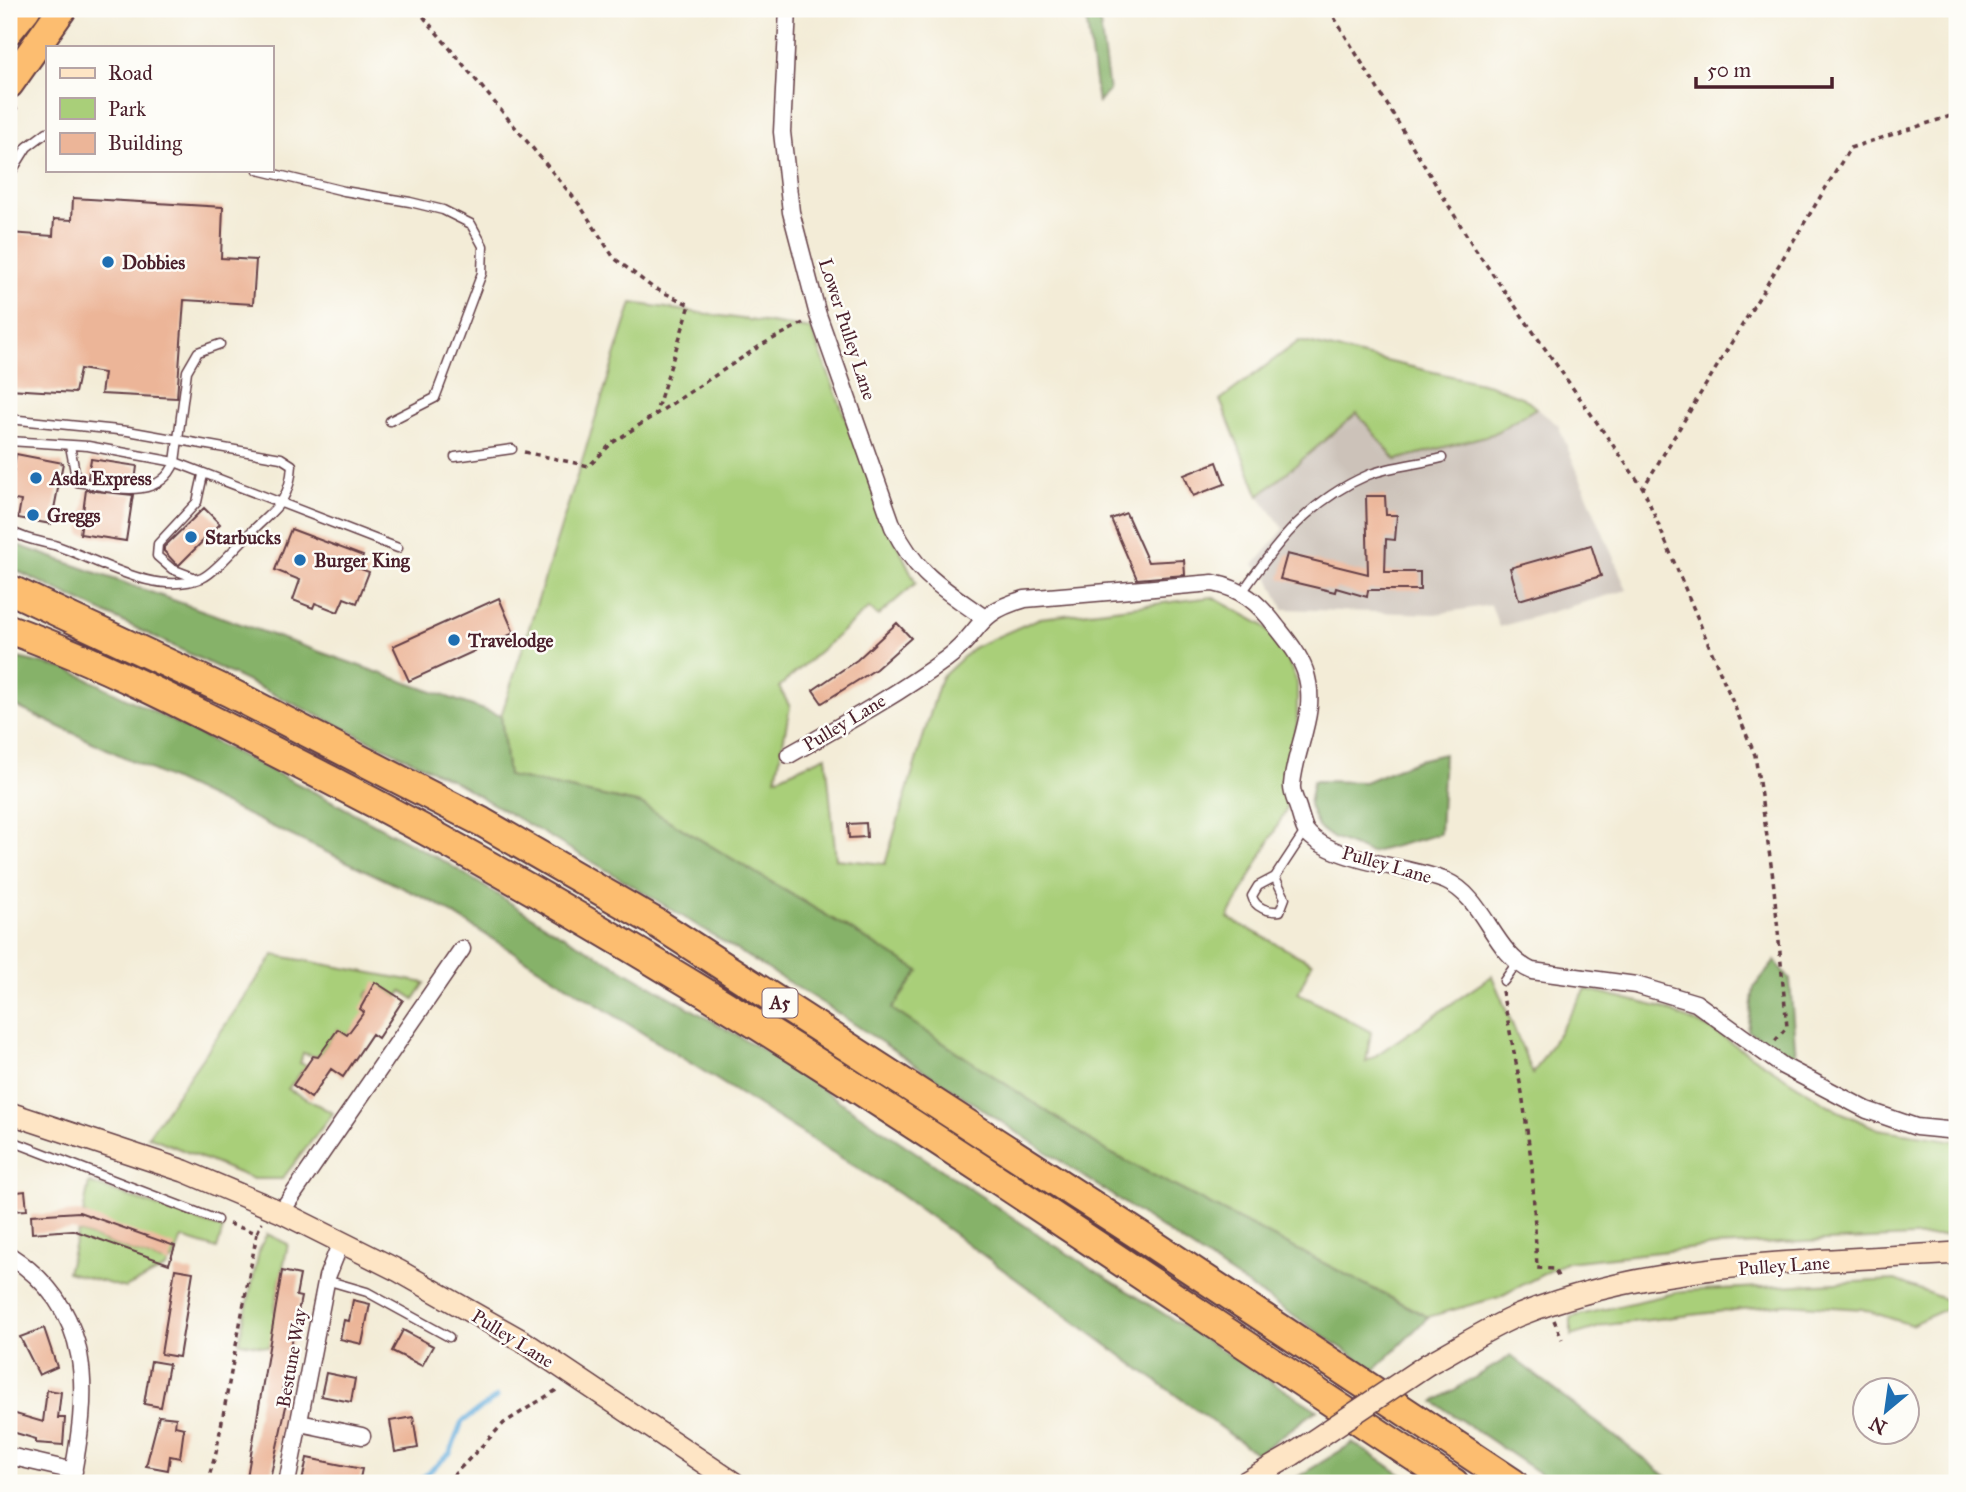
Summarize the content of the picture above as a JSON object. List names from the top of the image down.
{
  "streets": {
    "highway": ["A5"],
    "street": ["Lower Pulley Lane", "Pulley Lane", "Bestune Way"]
  },
  "crossings": [
    ["Lower Pulley Lane", "Pulley Lane"],
    ["Pulley Lane", "Bestune Way"]
  ],
  "places": [
    "Dobbies",
    "Asda Express",
    "Greggs",
    "Starbucks",
    "Burger King",
    "Travelodge"
  ],
  "legend": ["Road", "Park", "Building"],
  "scale_bar": "50 m",
  "north": "bottom left"
}
